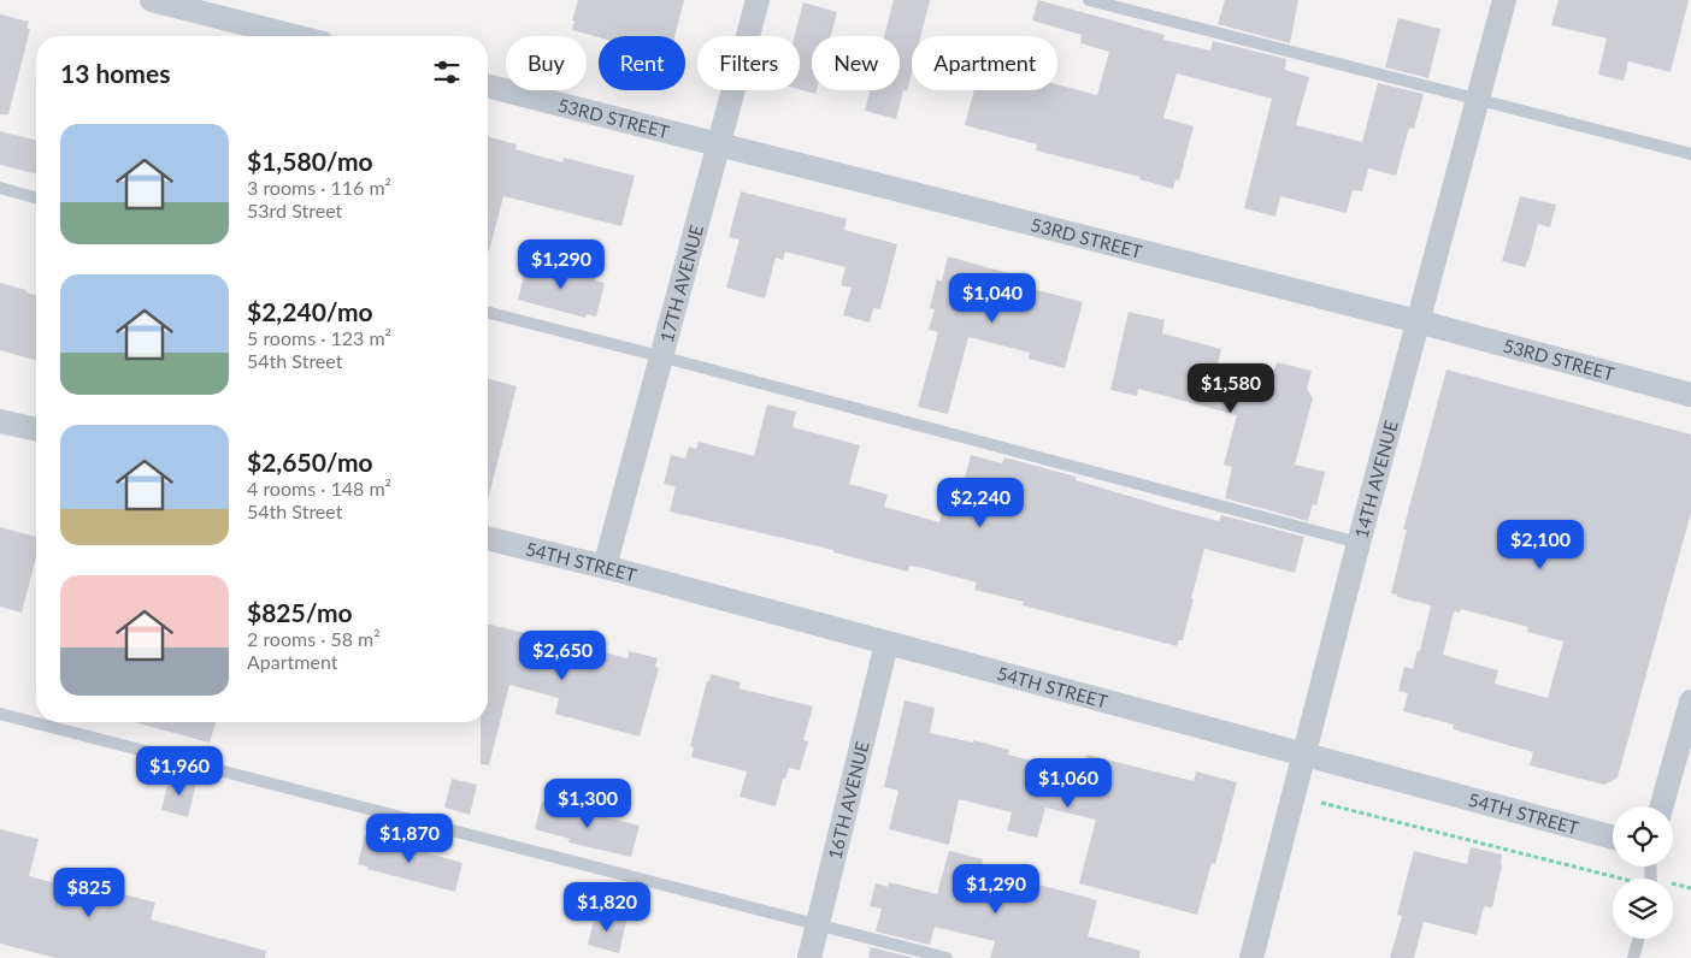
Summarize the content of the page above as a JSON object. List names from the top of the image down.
{
  "streets": {
    "street": [
      "53RD STREET",
      "17TH AVENUE",
      "14TH AVENUE",
      "54TH STREET",
      "16TH AVENUE"
    ]
  },
  "crossings": [
    ["53RD STREET", "17TH AVENUE"],
    ["53RD STREET", "14TH AVENUE"],
    ["17TH AVENUE", "54TH STREET"],
    ["14TH AVENUE", "54TH STREET"],
    ["54TH STREET", "16TH AVENUE"]
  ],
  "page": {
    "chip": [
      "Buy",
      "Rent",
      "Filters",
      "New",
      "Apartment"
    ],
    "heading": "13 homes",
    "list": [
      {
        "name": "$1,580/mo",
        "note": "3 rooms · 116 m² · 53rd Street"
      },
      {
        "name": "$2,240/mo",
        "note": "5 rooms · 123 m² · 54th Street"
      },
      {
        "name": "$2,650/mo",
        "note": "4 rooms · 148 m² · 54th Street"
      },
      {
        "name": "$825/mo",
        "note": "2 rooms · 58 m² · Apartment"
      }
    ],
    "price": [
      "$1,290",
      "$1,040",
      "$1,580",
      "$2,240",
      "$2,100",
      "$2,650",
      "$1,960",
      "$1,060",
      "$1,300",
      "$1,870",
      "$1,290",
      "$825",
      "$1,820"
    ]
  }
}
